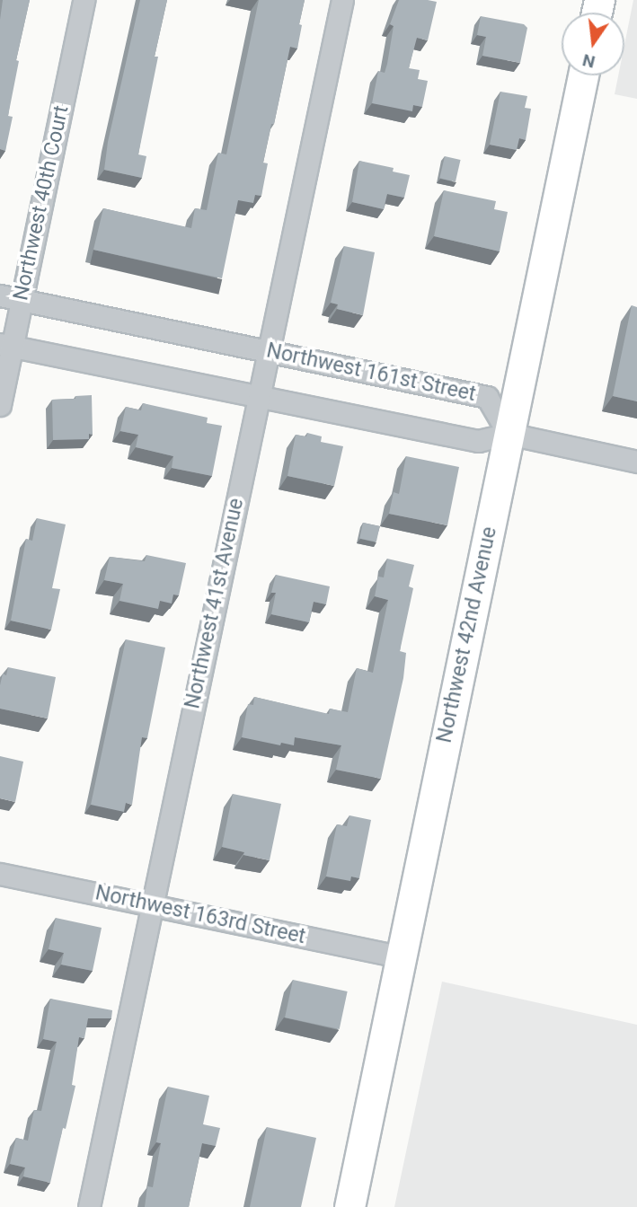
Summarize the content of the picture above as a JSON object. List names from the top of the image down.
{
  "streets": {
    "street": [
      "Northwest 40th Court",
      "Northwest 161st Street",
      "Northwest 41st Avenue",
      "Northwest 42nd Avenue",
      "Northwest 163rd Street"
    ]
  },
  "crossings": [
    ["Northwest 40th Court", "Northwest 161st Street"],
    ["Northwest 161st Street", "Northwest 41st Avenue"],
    ["Northwest 161st Street", "Northwest 42nd Avenue"],
    ["Northwest 41st Avenue", "Northwest 163rd Street"],
    ["Northwest 42nd Avenue", "Northwest 163rd Street"]
  ],
  "north": "bottom"
}
